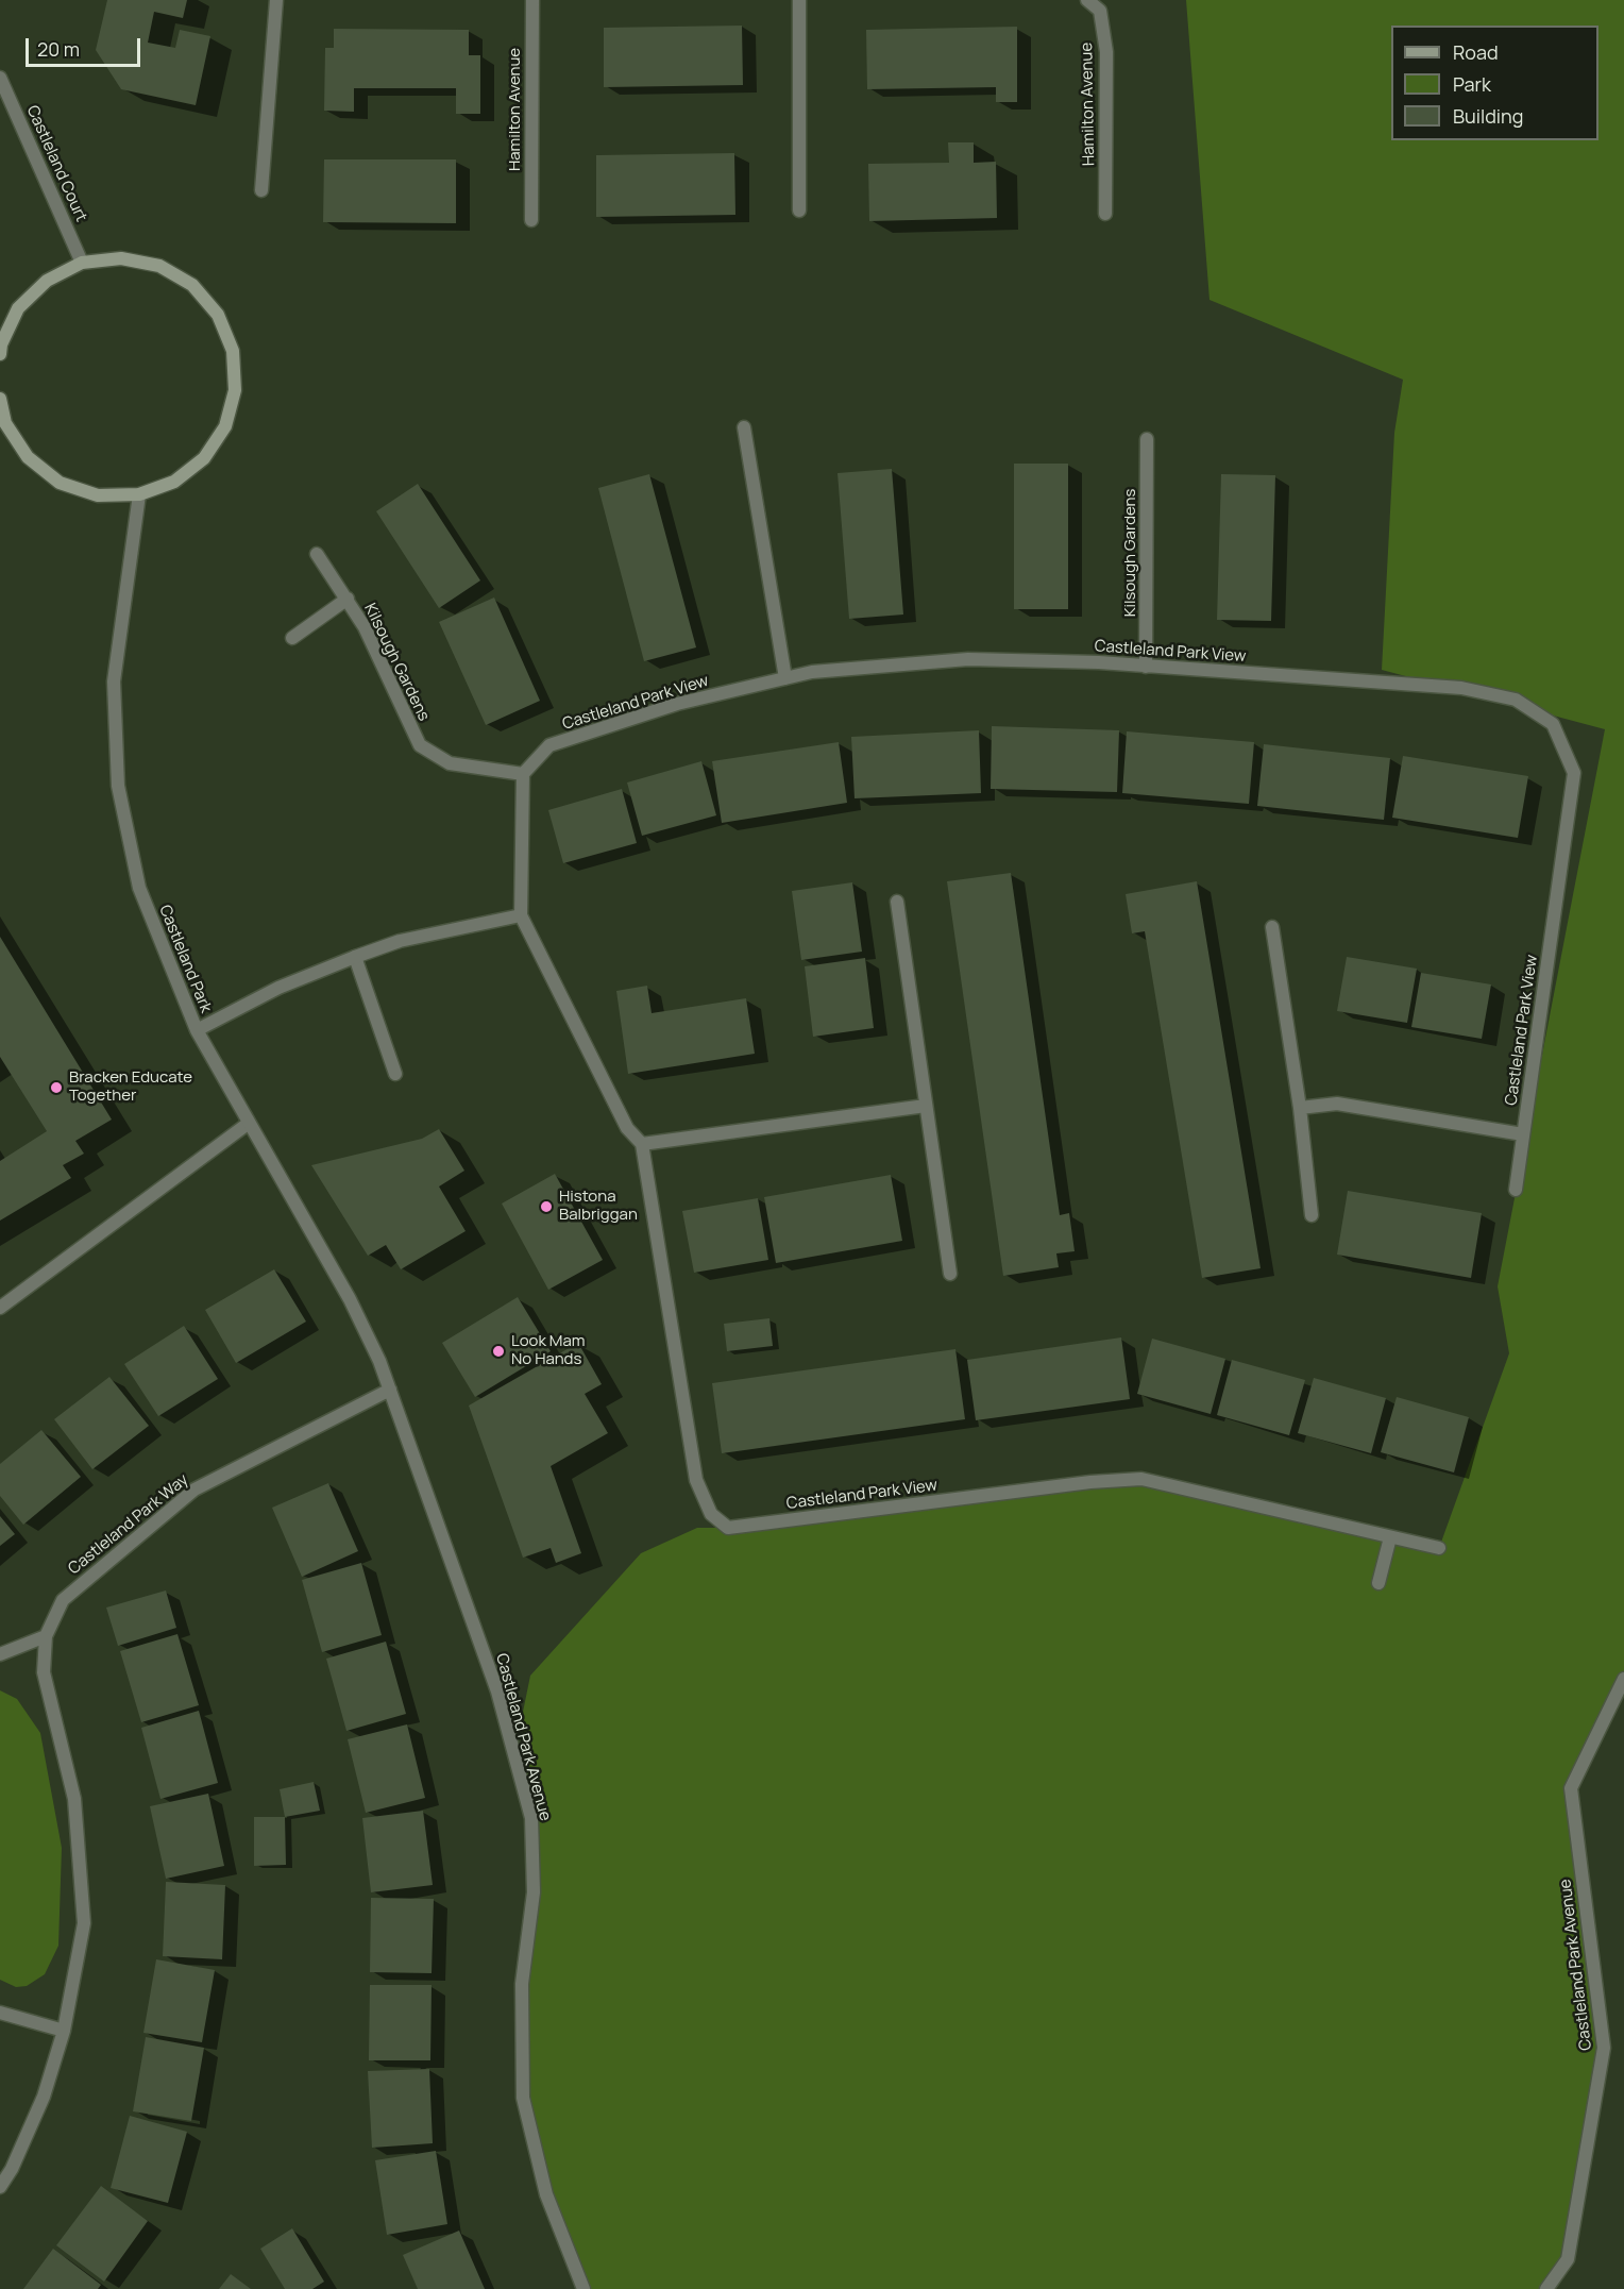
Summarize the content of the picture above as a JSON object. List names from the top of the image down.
{
  "streets": {
    "street": [
      "Hamilton Avenue",
      "Castleland Court",
      "Kilsough Gardens",
      "Castleland Park View",
      "Castleland Park",
      "Castleland Park Way",
      "Castleland Park Avenue"
    ]
  },
  "crossings": [
    ["Kilsough Gardens", "Castleland Park View"],
    ["Castleland Park", "Castleland Park Way"],
    ["Castleland Park", "Castleland Park Avenue"],
    ["Castleland Park Way", "Castleland Park Avenue"]
  ],
  "places": ["Bracken Educate Together", "Histona Balbriggan", "Look Mam No Hands"],
  "legend": ["Road", "Park", "Building"],
  "scale_bar": "20 m"
}
